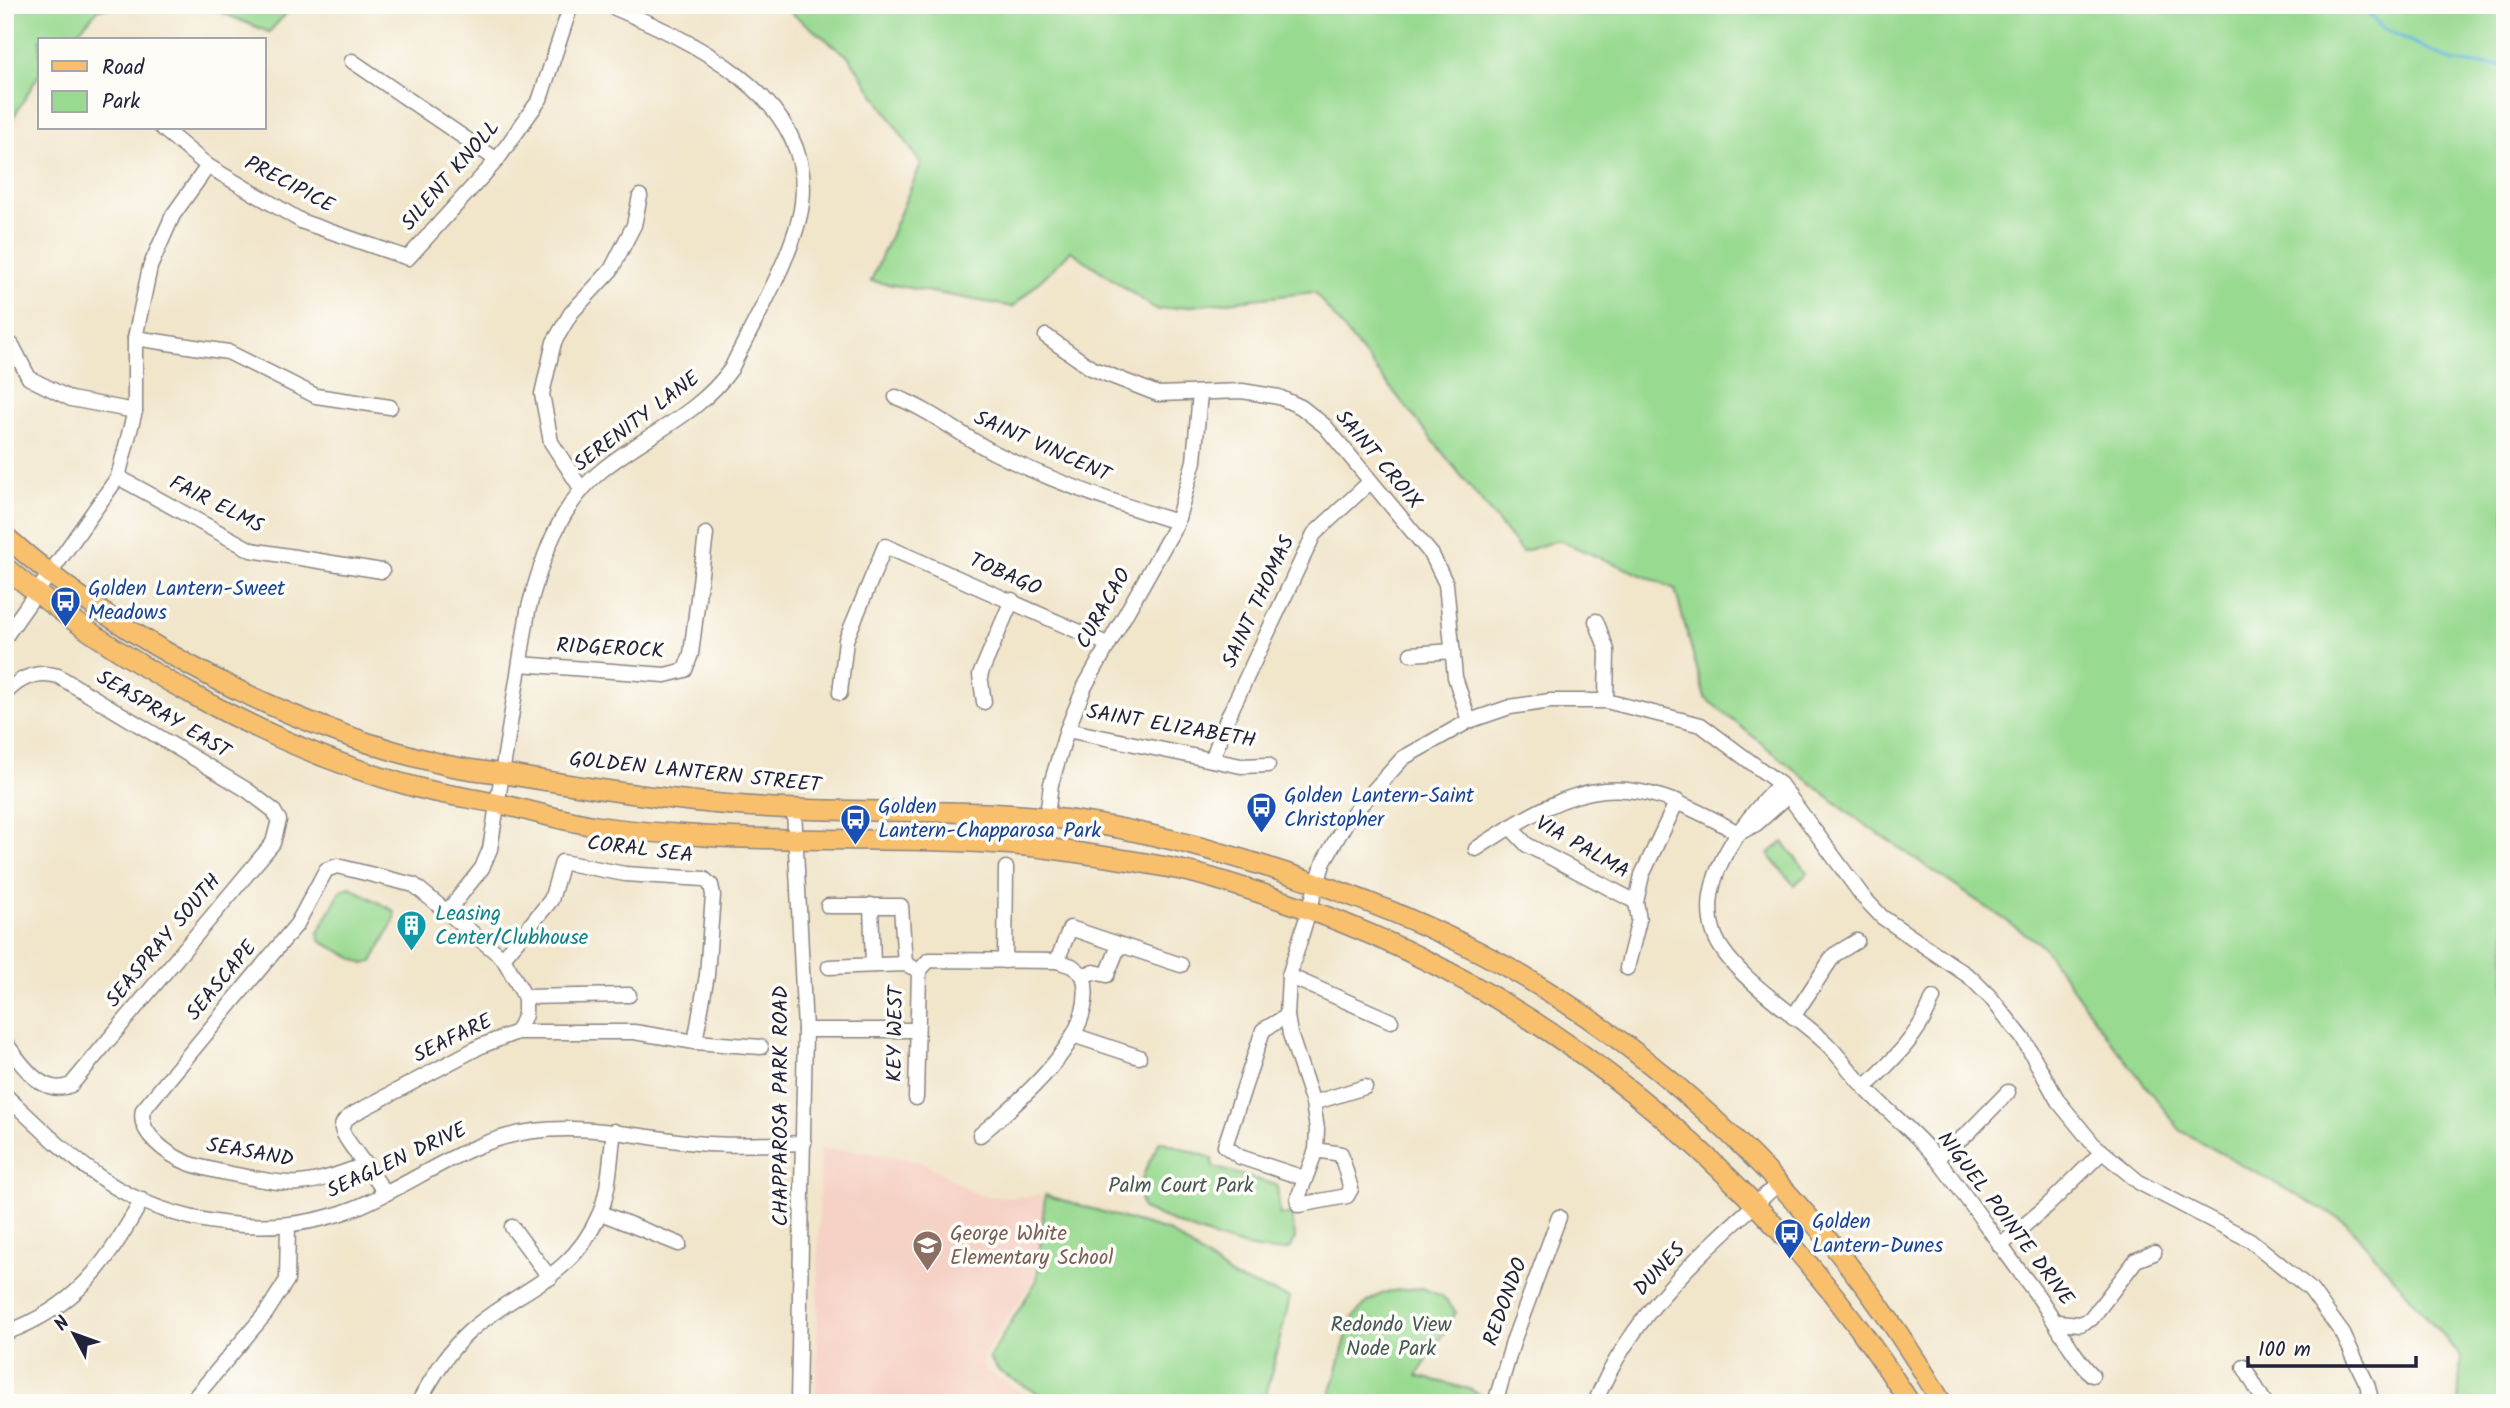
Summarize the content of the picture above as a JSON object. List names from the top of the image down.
{
  "streets": {
    "main road": ["GOLDEN LANTERN STREET"],
    "street": [
      "SILENT KNOLL",
      "PRECIPICE",
      "SERENITY LANE",
      "SAINT VINCENT",
      "SAINT CROIX",
      "FAIR ELMS",
      "TOBAGO",
      "SAINT THOMAS",
      "CURACAO",
      "RIDGEROCK",
      "SEASPRAY EAST",
      "SAINT ELIZABETH",
      "VIA PALMA",
      "CORAL SEA",
      "SEASPRAY SOUTH",
      "SEASCAPE",
      "KEY WEST",
      "SEAFARE",
      "CHAPPAROSA PARK ROAD",
      "SEASAND",
      "SEAGLEN DRIVE",
      "NIGUEL POINTE DRIVE",
      "DUNES",
      "REDONDO"
    ]
  },
  "crossings": [
    ["SILENT KNOLL", "PRECIPICE"],
    ["SERENITY LANE", "RIDGEROCK"],
    ["SERENITY LANE", "GOLDEN LANTERN STREET"],
    ["SERENITY LANE", "SEASCAPE"],
    ["SAINT VINCENT", "CURACAO"],
    ["SAINT CROIX", "SAINT THOMAS"],
    ["SAINT CROIX", "CURACAO"],
    ["TOBAGO", "CURACAO"],
    ["SAINT THOMAS", "SAINT ELIZABETH"],
    ["CURACAO", "SAINT ELIZABETH"],
    ["CURACAO", "GOLDEN LANTERN STREET"],
    ["SEASPRAY EAST", "SEASPRAY SOUTH"],
    ["GOLDEN LANTERN STREET", "CHAPPAROSA PARK ROAD"],
    ["GOLDEN LANTERN STREET", "DUNES"],
    ["CORAL SEA", "SEAFARE"],
    ["SEASCAPE", "SEASAND"],
    ["SEAFARE", "SEASAND"],
    ["SEAFARE", "SEAGLEN DRIVE"],
    ["CHAPPAROSA PARK ROAD", "SEAGLEN DRIVE"]
  ],
  "parks": ["Palm Court Park", "Redondo View Node Park"],
  "places": {
    "bus stop": [
      "Golden Lantern-Sweet Meadows",
      "Golden Lantern-Saint Christopher",
      "Golden Lantern-Chapparosa Park",
      "Golden Lantern-Dunes"
    ],
    "building": ["Leasing Center/Clubhouse"],
    "school or university": ["George White Elementary School"]
  },
  "legend": ["Road", "Park"],
  "scale_bar": "100 m",
  "north": "top left"
}
